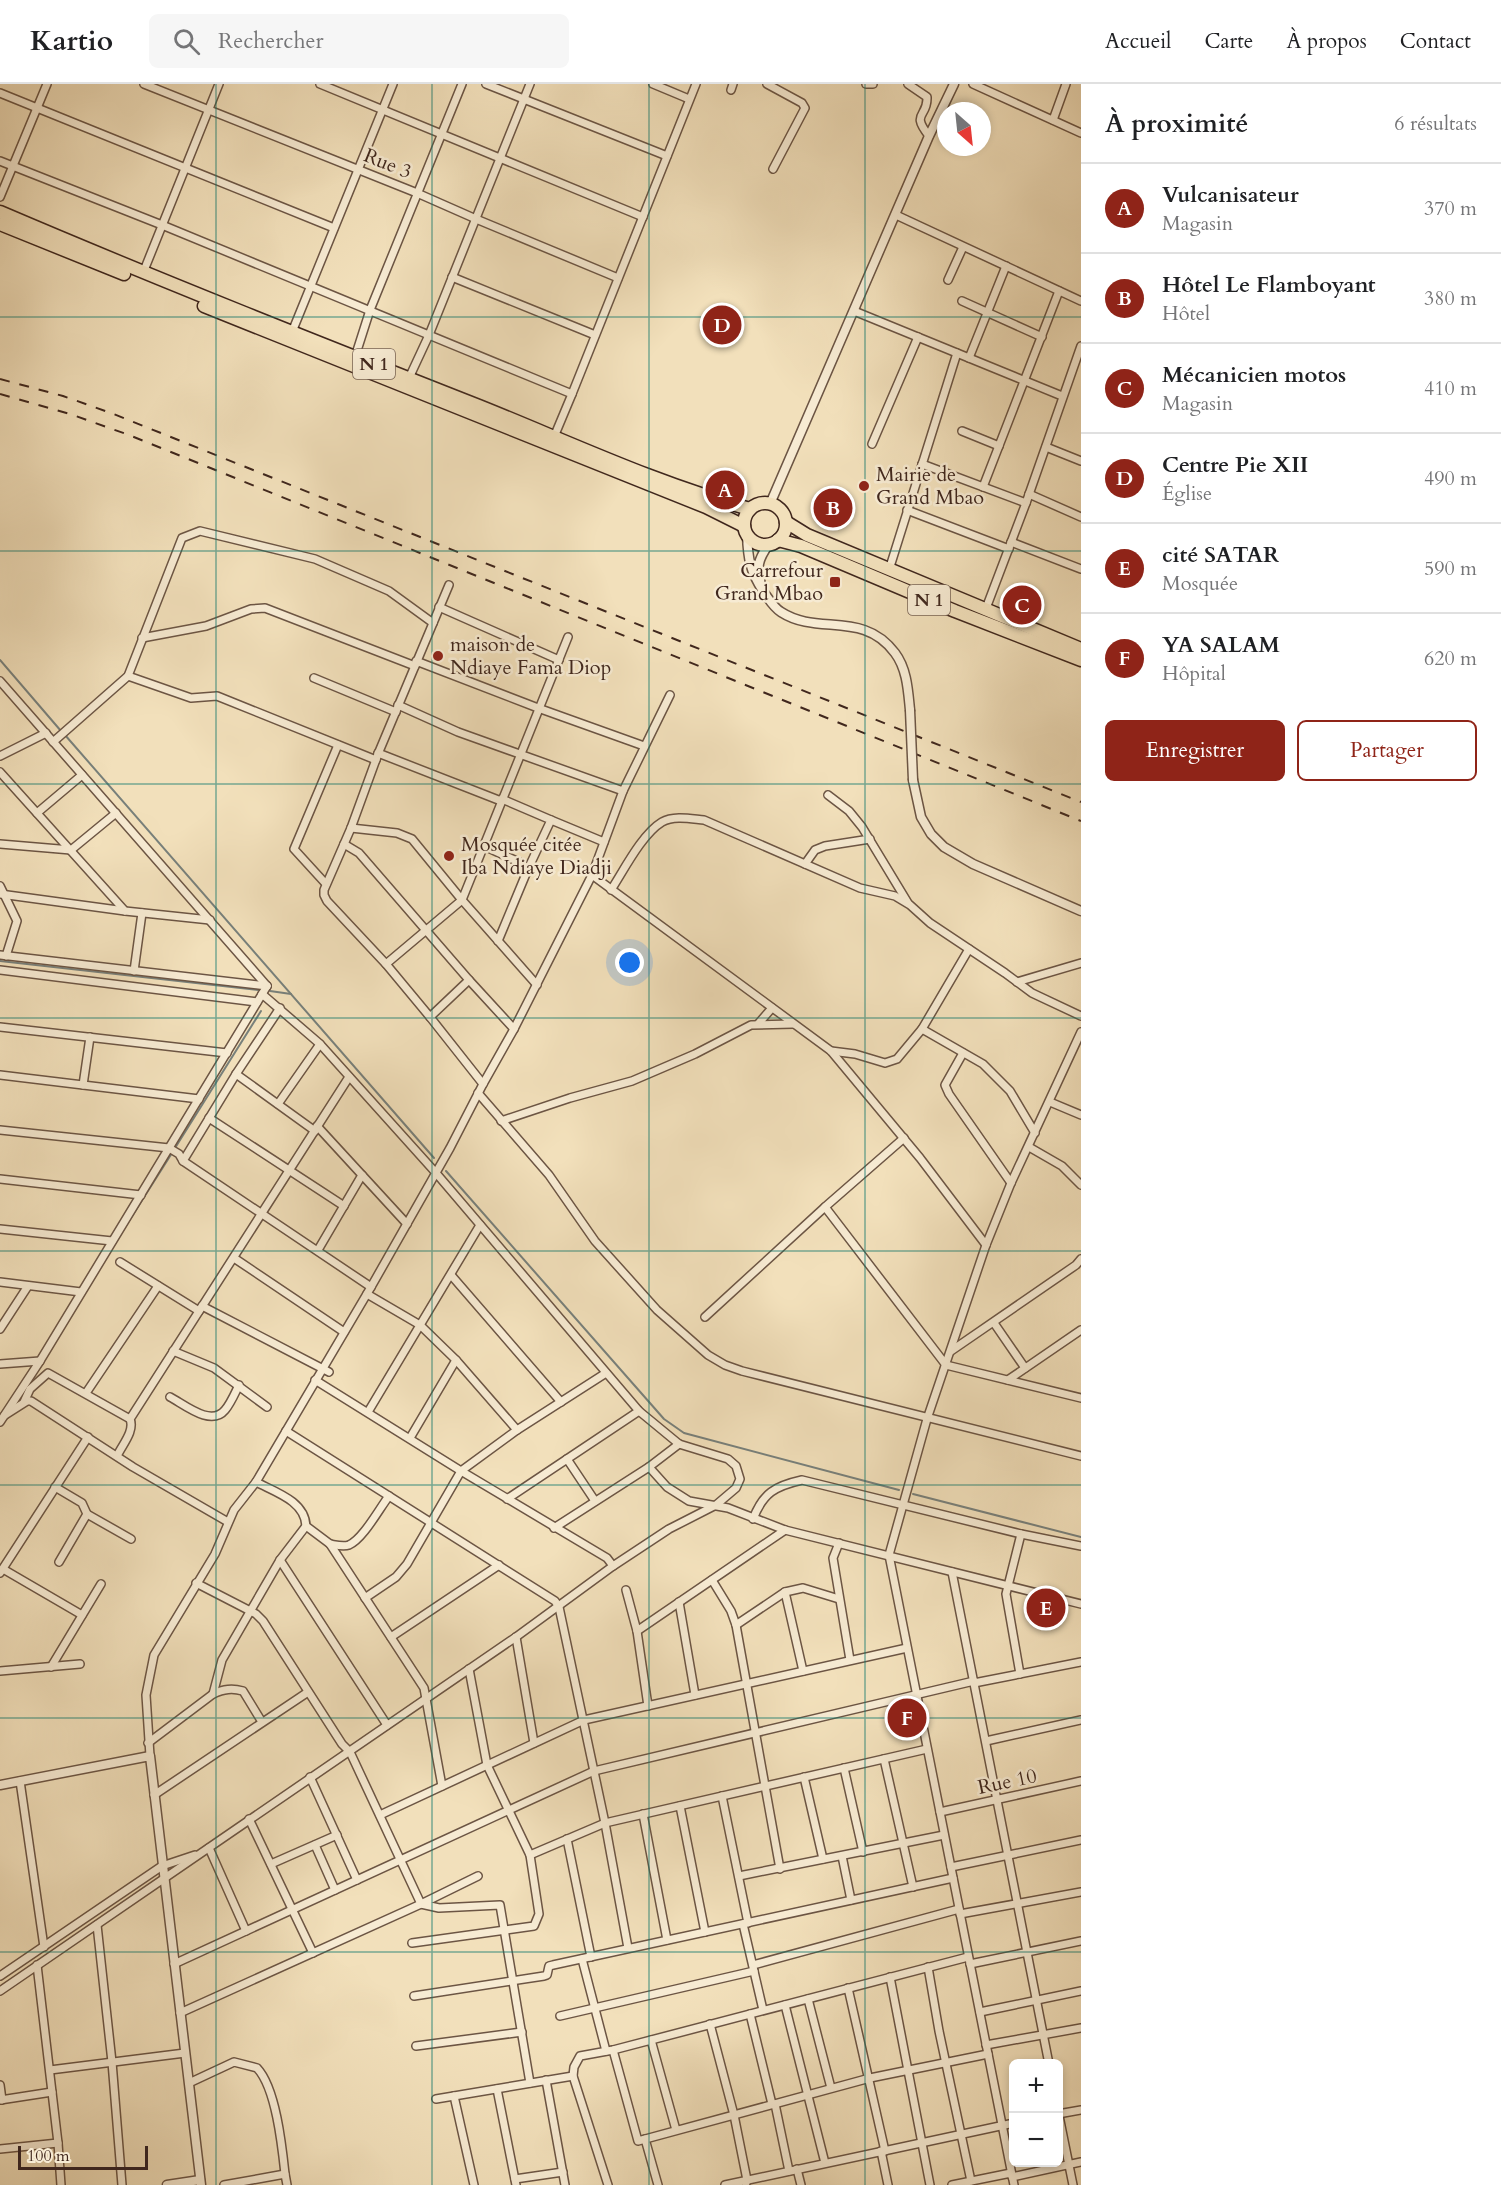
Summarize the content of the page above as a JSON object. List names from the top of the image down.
{
  "streets": {
    "highway": ["N 1"],
    "street": ["Rue 3", "Rue 10"]
  },
  "places": {
    "other": ["Mairie de Grand Mbao", "maison de Ndiaye Fama Diop", "Mosquée citée Iba Ndiaye Diadji"],
    "transit": ["Carrefour Grand Mbao"]
  },
  "scale_bar": "100 m",
  "north": "bottom right",
  "page": {
    "header": "Kartio",
    "search": "Rechercher",
    "nav": [
      "Accueil",
      "Carte",
      "À propos",
      "Contact"
    ],
    "heading": ["À proximité", "6 résultats"],
    "list": [
      {
        "mark": "A",
        "name": "Vulcanisateur",
        "note": "Magasin",
        "value": "370 m"
      },
      {
        "mark": "B",
        "name": "Hôtel Le Flamboyant",
        "note": "Hôtel",
        "value": "380 m"
      },
      {
        "mark": "C",
        "name": "Mécanicien motos",
        "note": "Magasin",
        "value": "410 m"
      },
      {
        "mark": "D",
        "name": "Centre Pie XII",
        "note": "Église",
        "value": "490 m"
      },
      {
        "mark": "E",
        "name": "cité SATAR",
        "note": "Mosquée",
        "value": "590 m"
      },
      {
        "mark": "F",
        "name": "YA SALAM",
        "note": "Hôpital",
        "value": "620 m"
      }
    ],
    "pins": [
      "D",
      "A",
      "B",
      "C",
      "E",
      "F"
    ],
    "buttons": ["Enregistrer", "Partager"],
    "map_buttons": ["+", "−"],
    "scale": "100 m"
  }
}
